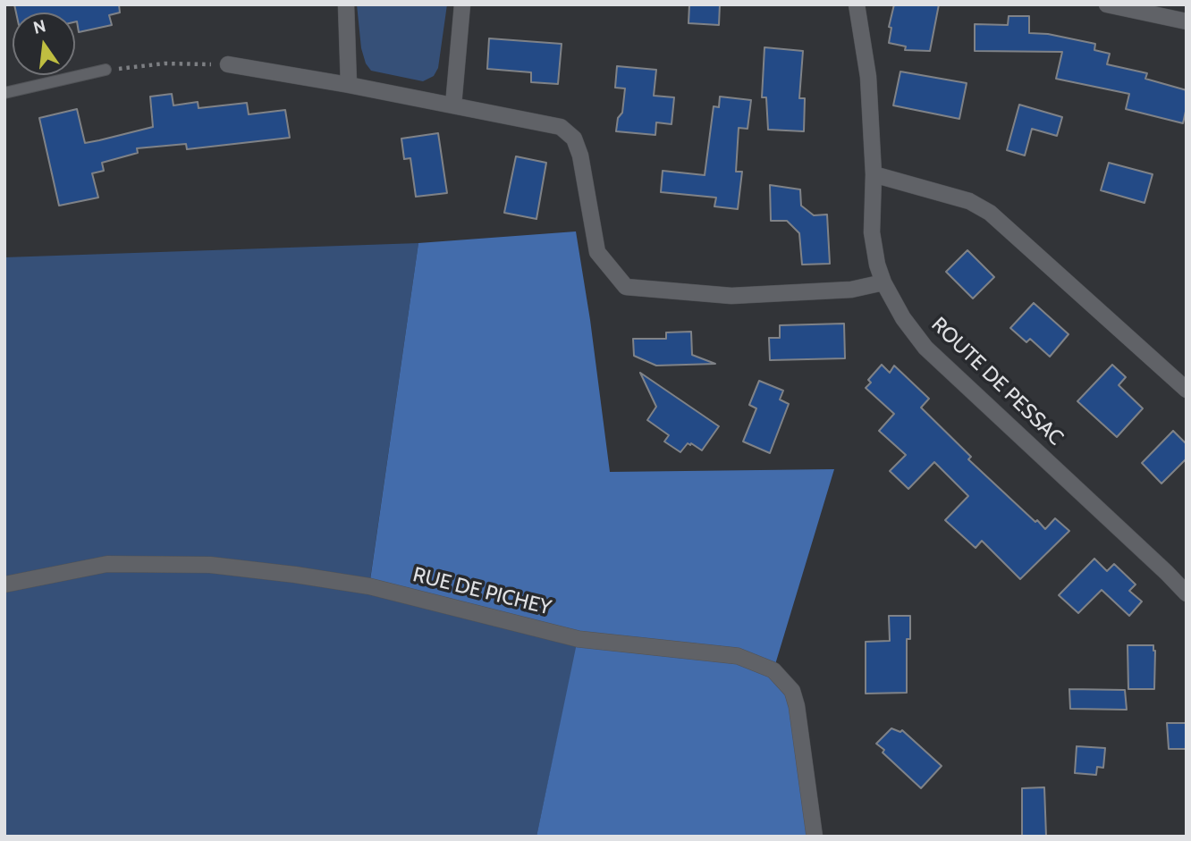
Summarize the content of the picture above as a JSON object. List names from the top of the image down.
{
  "streets": {
    "street": ["ROUTE DE PESSAC", "RUE DE PICHEY"]
  },
  "north": "top"
}
